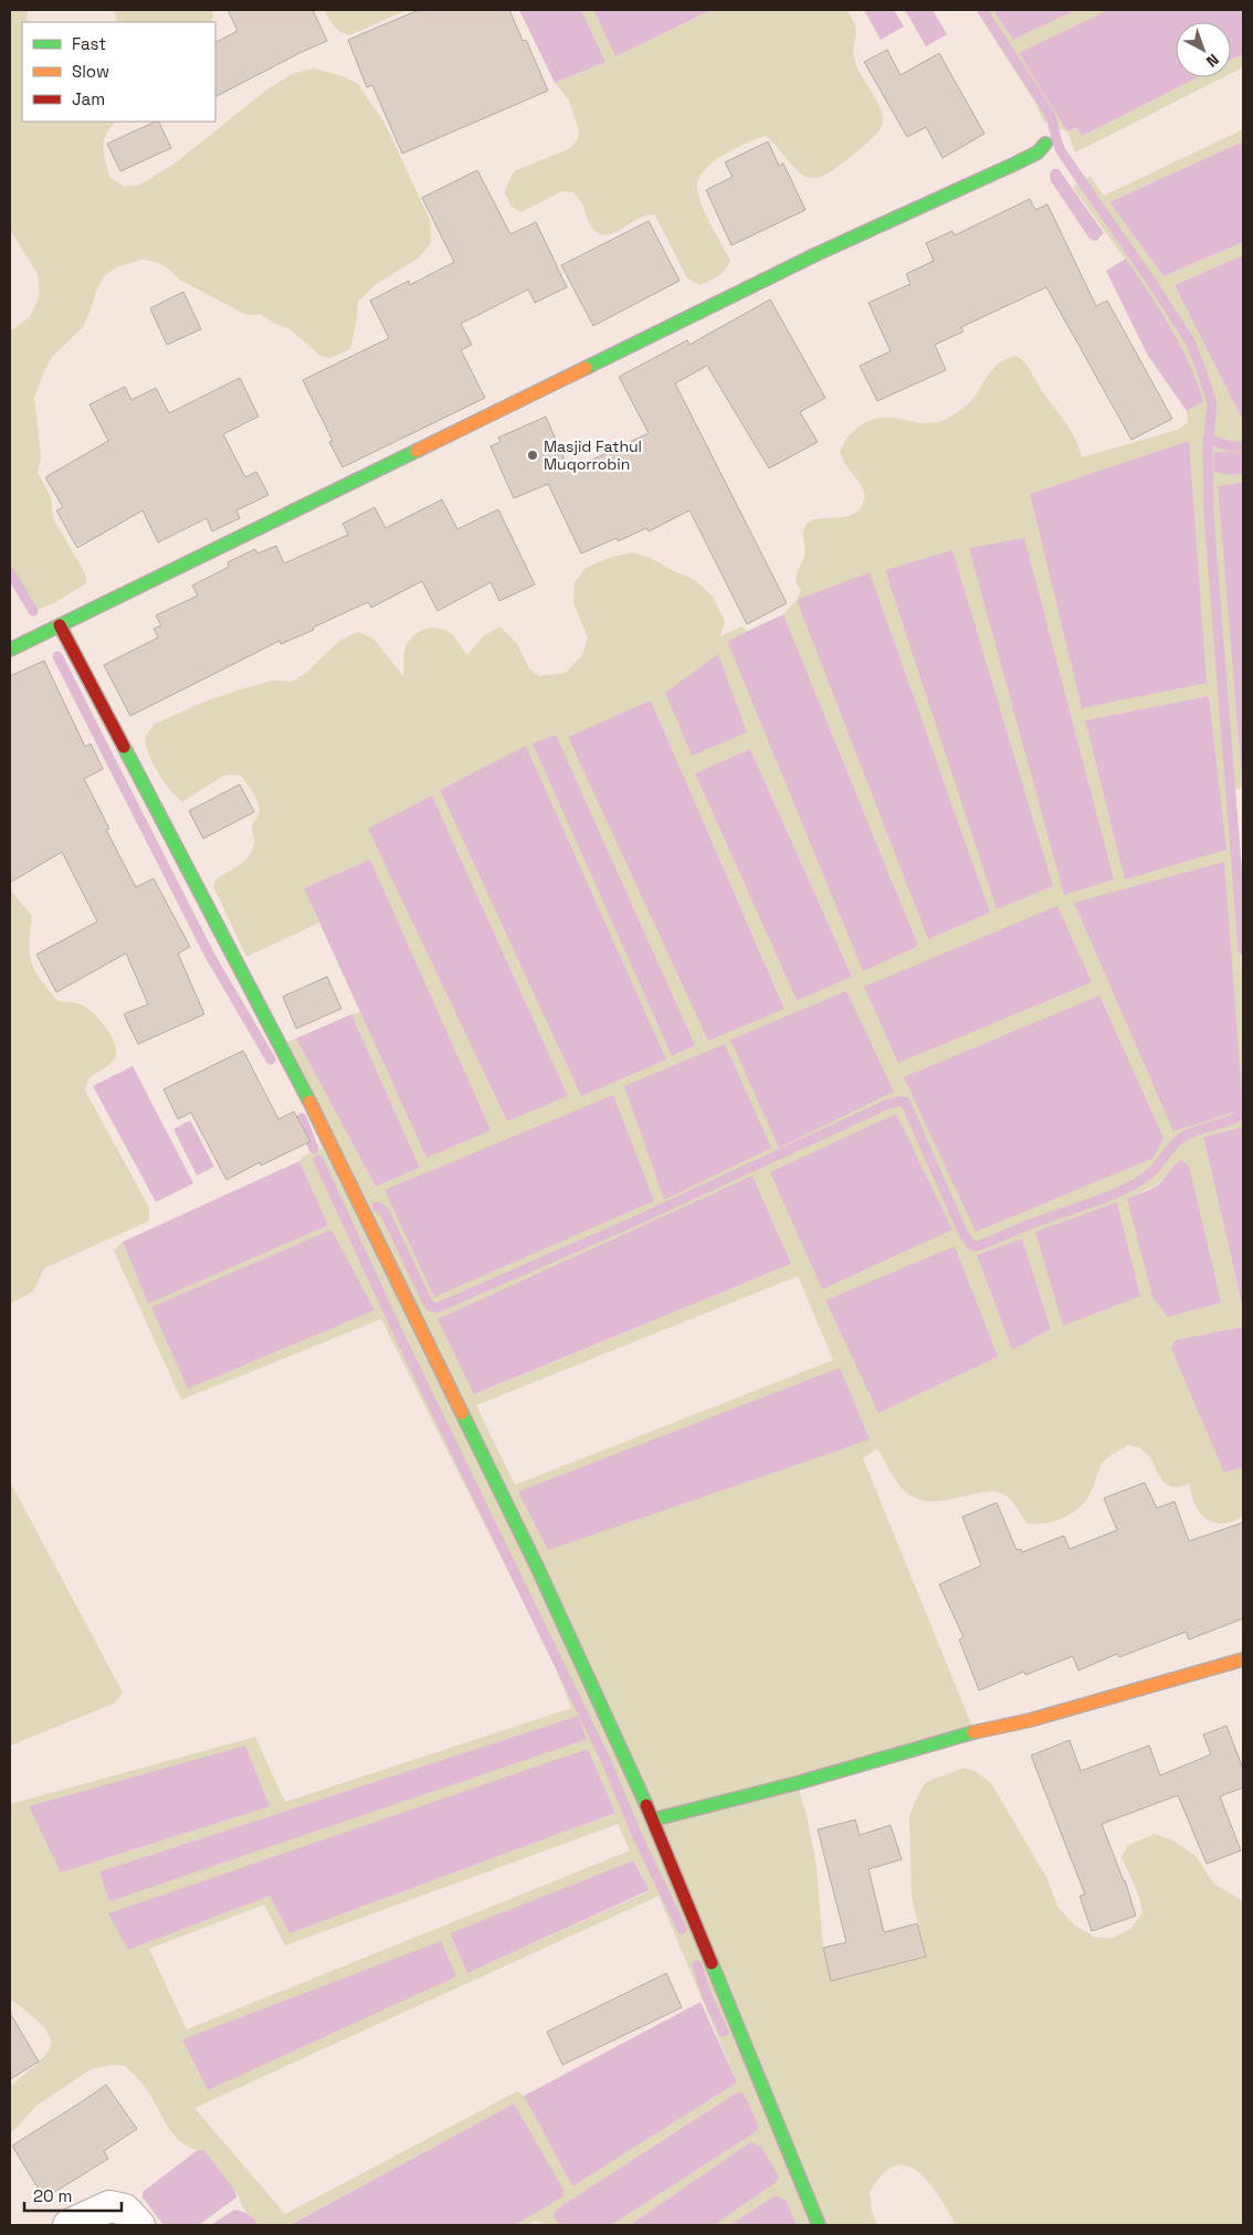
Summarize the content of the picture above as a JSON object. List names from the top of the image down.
{
  "places": ["Masjid Fathul Muqorrobin"],
  "legend": ["Fast", "Slow", "Jam"],
  "scale_bar": "20 m",
  "north": "bottom right"
}
